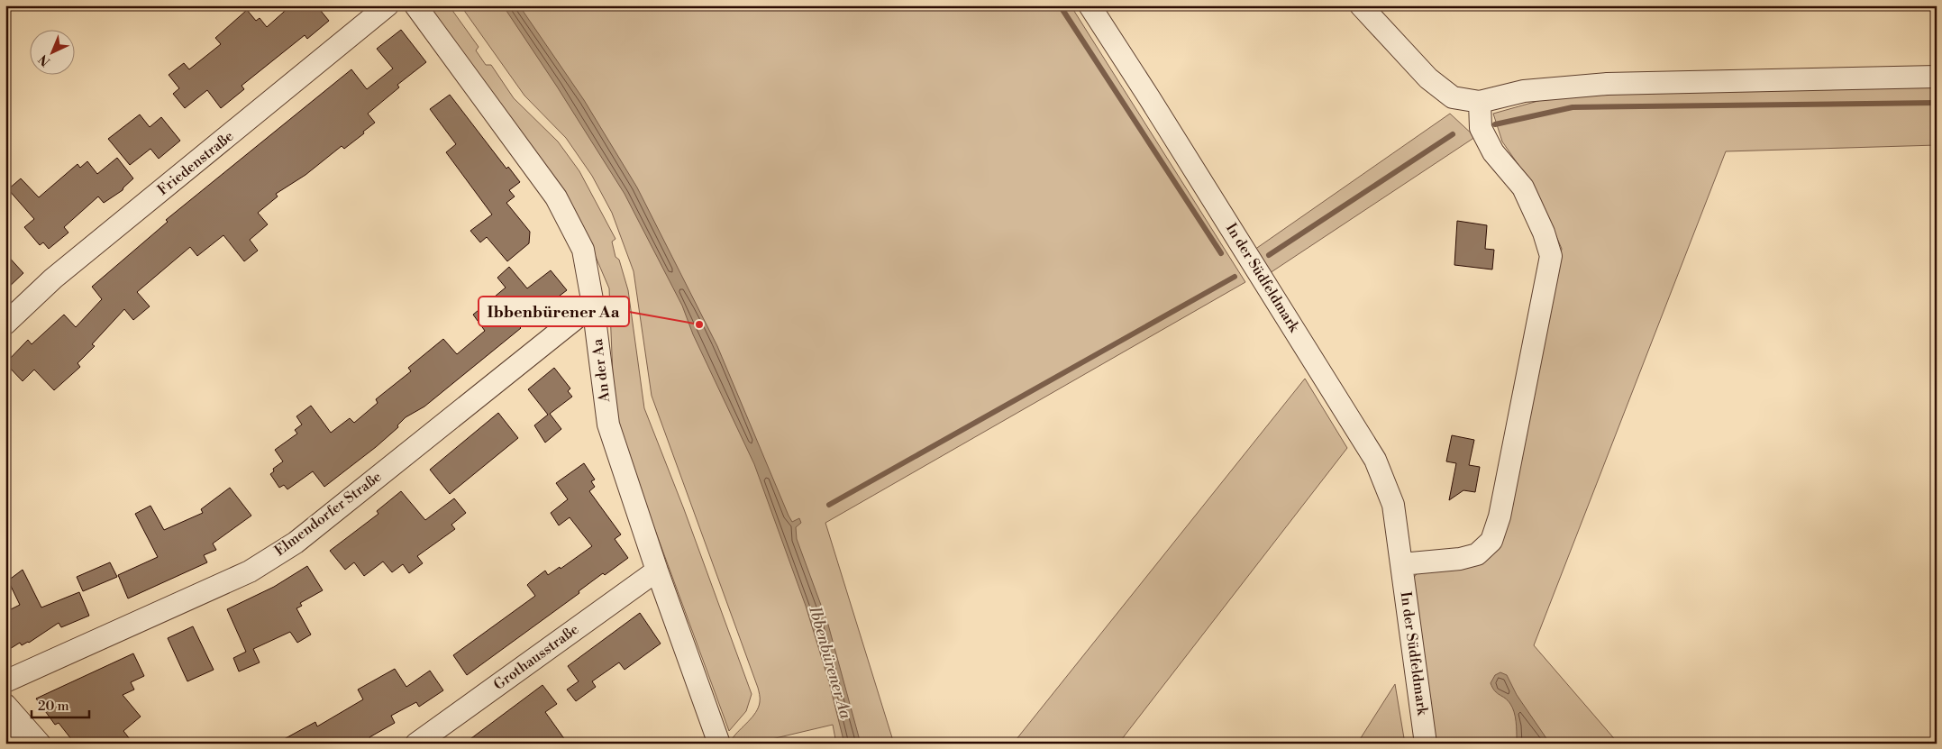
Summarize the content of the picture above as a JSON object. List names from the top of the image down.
{
  "streets": {
    "street": [
      "Friedenstraße",
      "In der Südfeldmark",
      "An der Aa",
      "Elmendorfer Straße",
      "Grothausstraße"
    ]
  },
  "crossings": [
    ["An der Aa", "Elmendorfer Straße"],
    ["An der Aa", "Grothausstraße"]
  ],
  "water": ["Ibbenbürener Aa"],
  "places": ["Ibbenbürener Aa"],
  "scale_bar": "20 m",
  "north": "bottom left"
}
